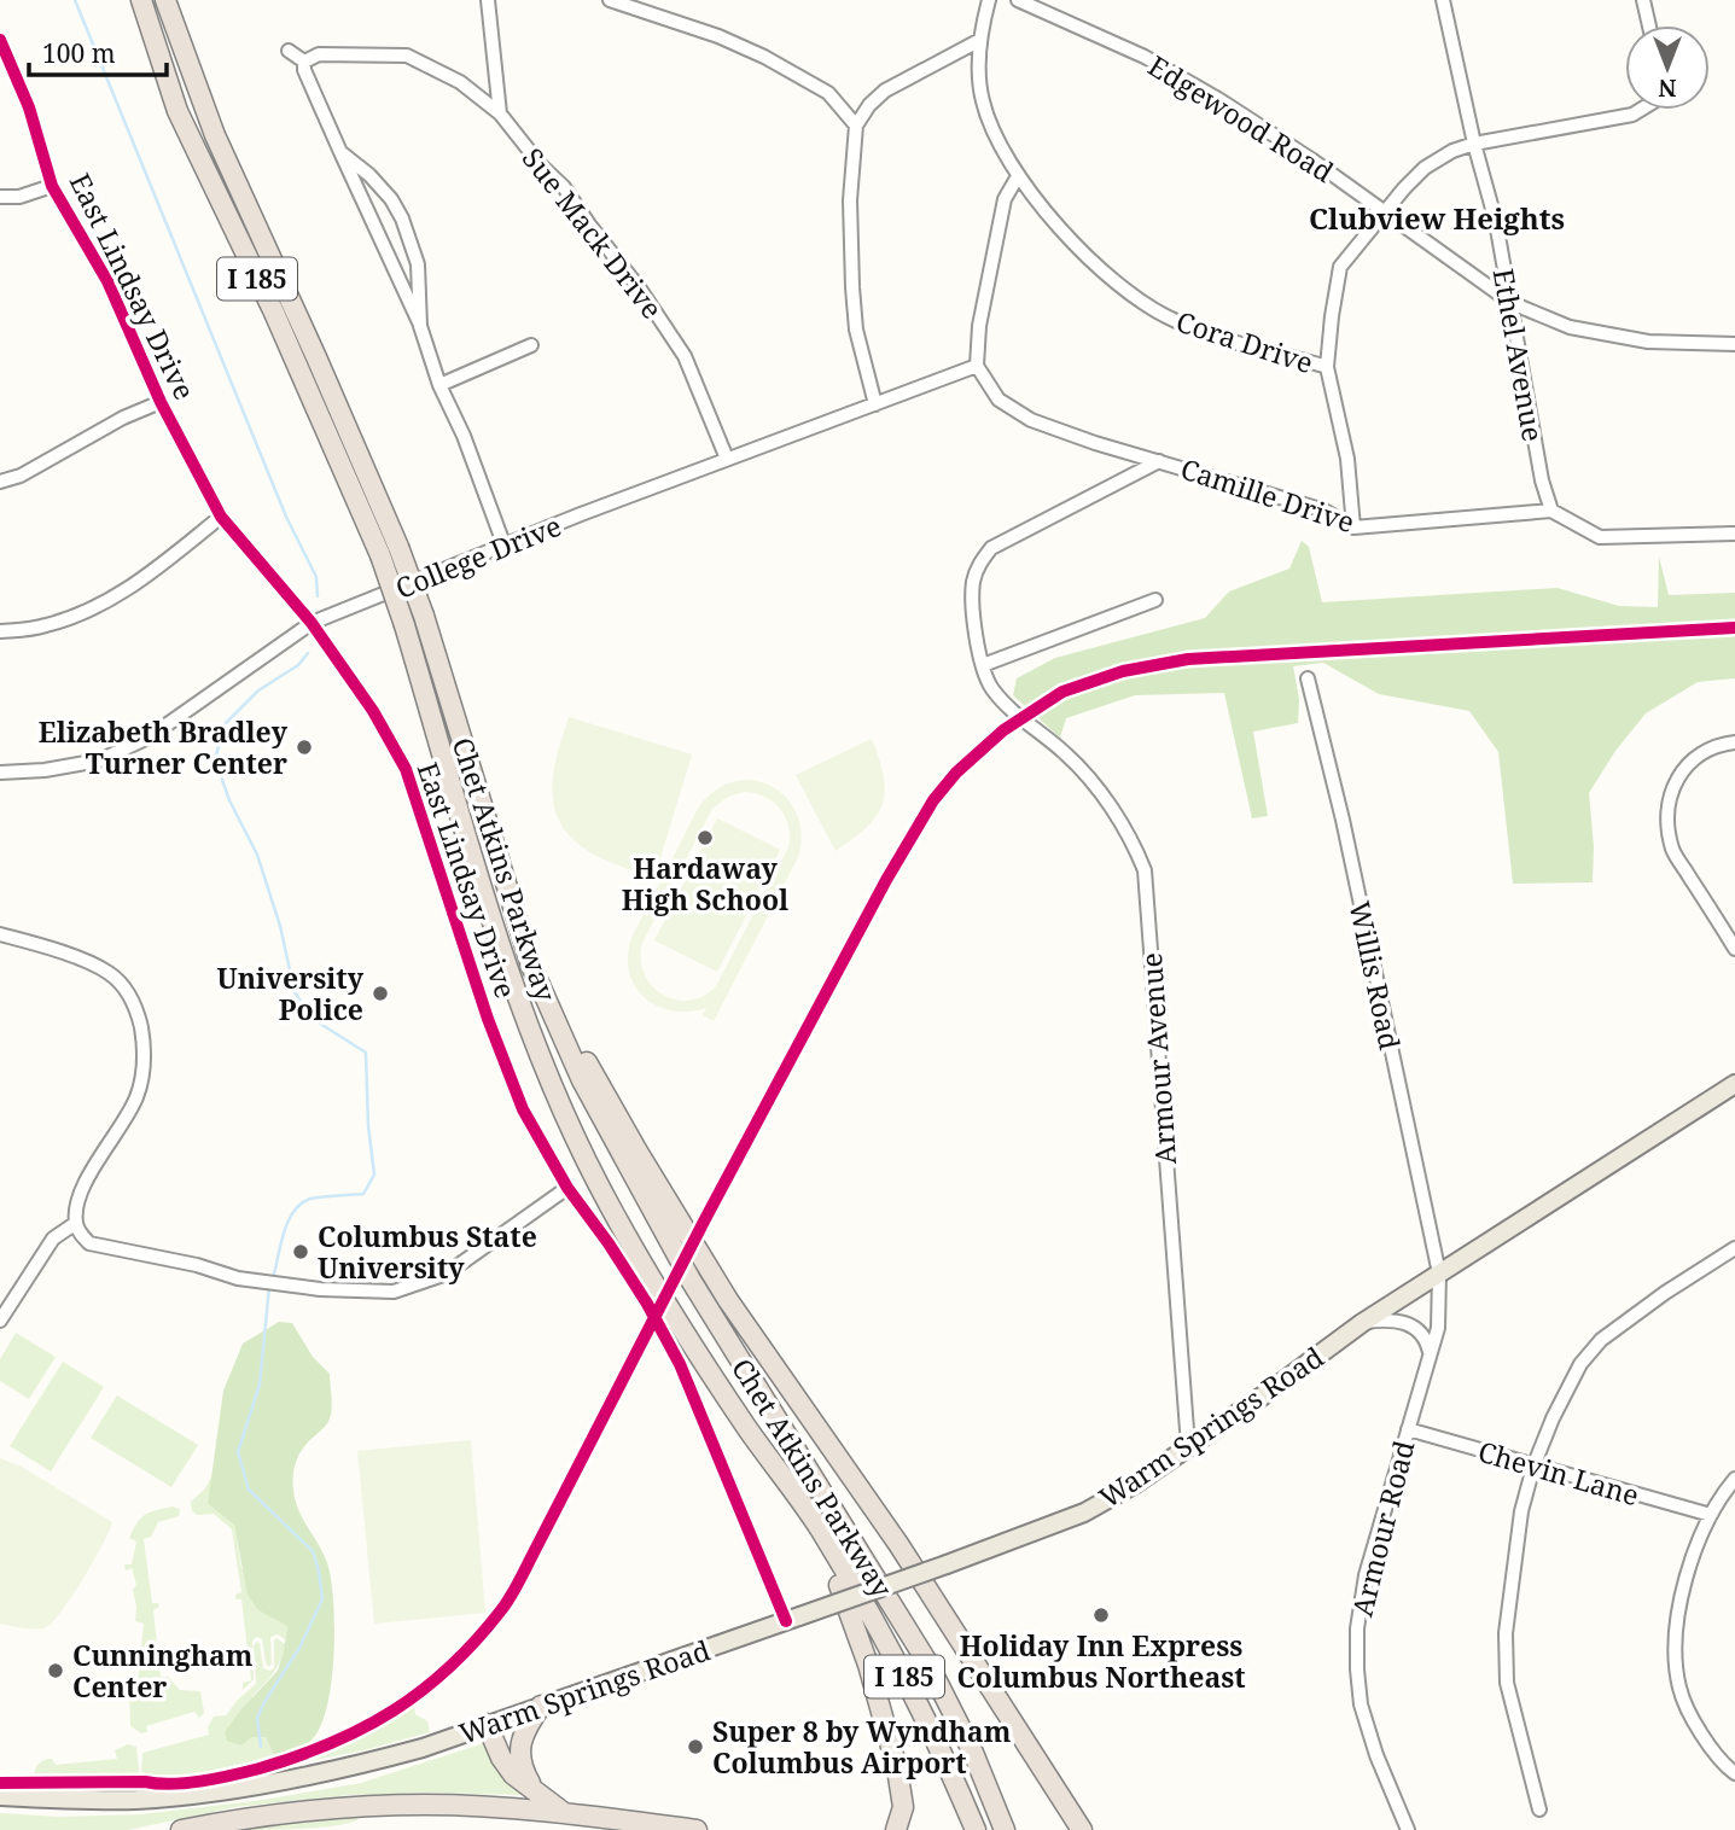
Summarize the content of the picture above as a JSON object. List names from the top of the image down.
{
  "streets": {
    "highway": ["I 185", "Chet Atkins Parkway"],
    "main road": ["Warm Springs Road"],
    "street": [
      "Edgewood Road",
      "Sue Mack Drive",
      "East Lindsay Drive",
      "Cora Drive",
      "Ethel Avenue",
      "Camille Drive",
      "College Drive",
      "Willis Road",
      "Armour Avenue",
      "Chevin Lane",
      "Armour Road"
    ]
  },
  "crossings": [
    ["Edgewood Road", "Ethel Avenue"],
    ["Sue Mack Drive", "College Drive"],
    ["East Lindsay Drive", "College Drive"],
    ["East Lindsay Drive", "Warm Springs Road"],
    ["Ethel Avenue", "Camille Drive"],
    ["Camille Drive", "College Drive"],
    ["Camille Drive", "Armour Avenue"],
    ["Willis Road", "Warm Springs Road"],
    ["Willis Road", "Armour Road"],
    ["Armour Avenue", "Warm Springs Road"],
    ["Warm Springs Road", "Armour Road"],
    ["Chevin Lane", "Armour Road"]
  ],
  "districts": ["Clubview Heights"],
  "places": [
    "Elizabeth Bradley Turner Center",
    "Hardaway High School",
    "University Police",
    "Columbus State University",
    "Holiday Inn Express Columbus Northeast",
    "Cunningham Center",
    "Super 8 by Wyndham Columbus Airport"
  ],
  "scale_bar": "100 m",
  "north": "bottom"
}
